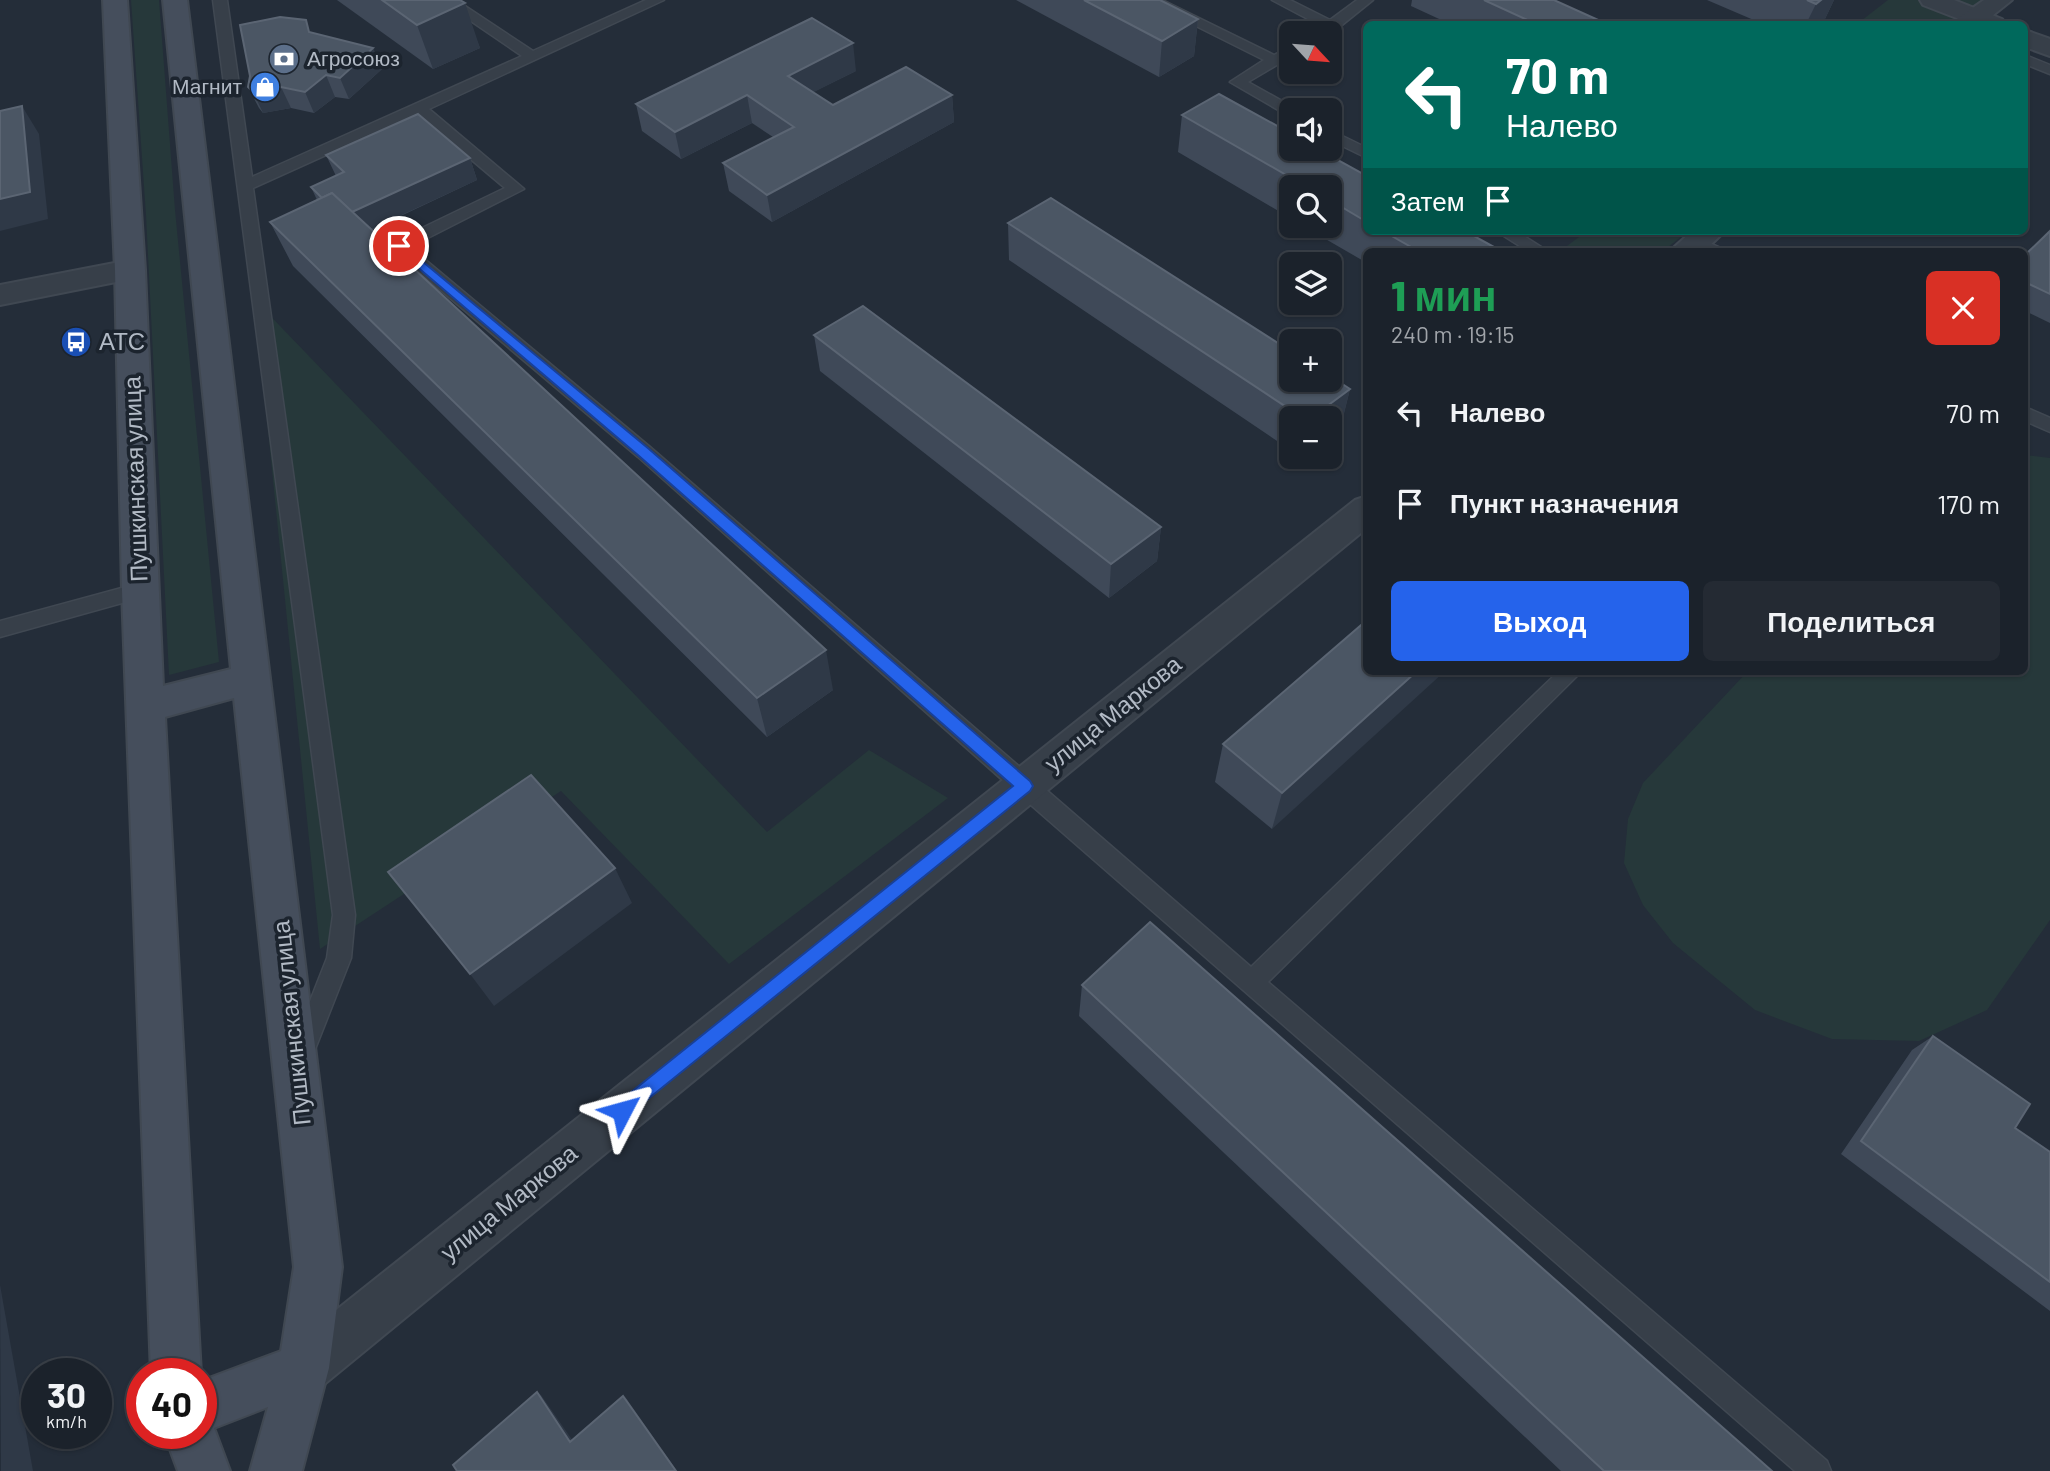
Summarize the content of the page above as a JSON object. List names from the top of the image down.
{
  "streets": {
    "main road": ["Пушкинская улица"],
    "street": ["улица Маркова"]
  },
  "crossings": [
    ["Пушкинская улица", "улица Маркова"]
  ],
  "places": {
    "bank": ["Агросоюз"],
    "shop": ["Магнит"],
    "bus stop": ["АТС"]
  },
  "north": "bottom right",
  "page": {
    "map_buttons": ["+", "−"],
    "turn": ["70 m", "Налево"],
    "then": "Затем",
    "heading": ["1 мин", "240 m · 19:15"],
    "list": [
      {
        "name": "Налево",
        "value": "70 m"
      },
      {
        "name": "Пункт назначения",
        "value": "170 m"
      }
    ],
    "buttons": ["Выход", "Поделиться"],
    "speed": "30 km/h",
    "limit": "40"
  }
}
